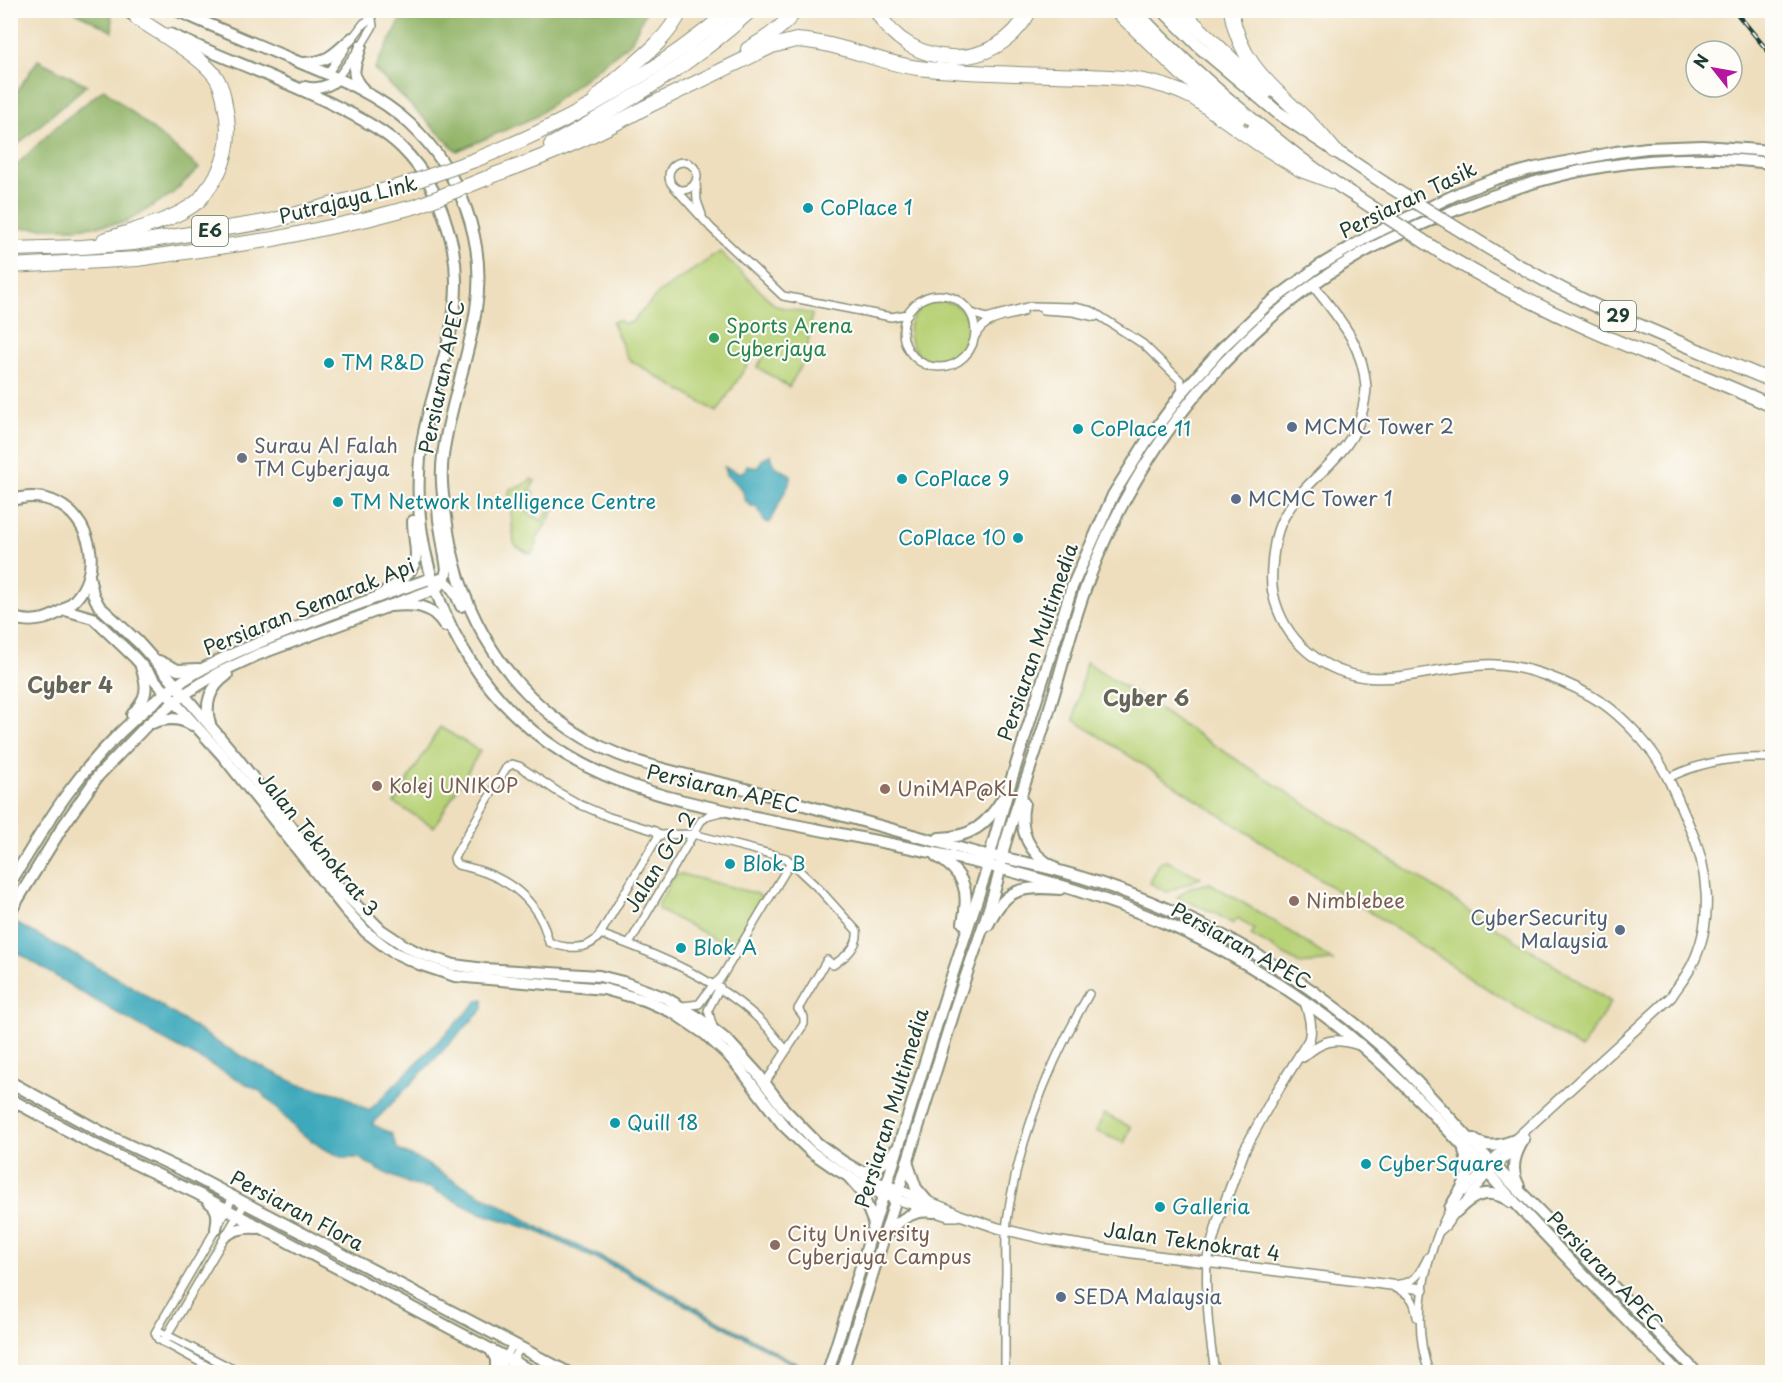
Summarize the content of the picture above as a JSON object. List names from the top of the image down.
{
  "streets": {
    "highway": ["Putrajaya Link", "E6", "29"],
    "main road": [
      "Persiaran Tasik",
      "Persiaran APEC",
      "Persiaran Semarak Api",
      "Persiaran Multimedia",
      "Jalan Teknokrat 3",
      "Persiaran Flora",
      "Jalan Teknokrat 4"
    ],
    "street": ["Jalan GC 2"]
  },
  "crossings": [
    ["Persiaran Tasik", "Persiaran Multimedia"],
    ["Persiaran APEC", "Persiaran Semarak Api"],
    ["Persiaran APEC", "Persiaran Multimedia"],
    ["Persiaran APEC", "Jalan GC 2"],
    ["Persiaran Semarak Api", "Jalan Teknokrat 3"],
    ["Persiaran Multimedia", "Jalan Teknokrat 3"],
    ["Persiaran Multimedia", "Jalan Teknokrat 4"],
    ["Jalan Teknokrat 3", "Jalan Teknokrat 4"]
  ],
  "districts": ["Cyber 4", "Cyber 6"],
  "places": [
    "CoPlace 1",
    "Sports Arena Cyberjaya",
    "TM R&D",
    "MCMC Tower 2",
    "CoPlace 11",
    "Surau Al Falah TM Cyberjaya",
    "CoPlace 9",
    "MCMC Tower 1",
    "TM Network Intelligence Centre",
    "CoPlace 10",
    "Kolej UNIKOP",
    "UniMAP@KL",
    "Blok B",
    "Nimblebee",
    "CyberSecurity Malaysia",
    "Blok A",
    "Quill 18",
    "CyberSquare",
    "Galleria",
    "City University Cyberjaya Campus",
    "SEDA Malaysia"
  ],
  "north": "top left"
}
